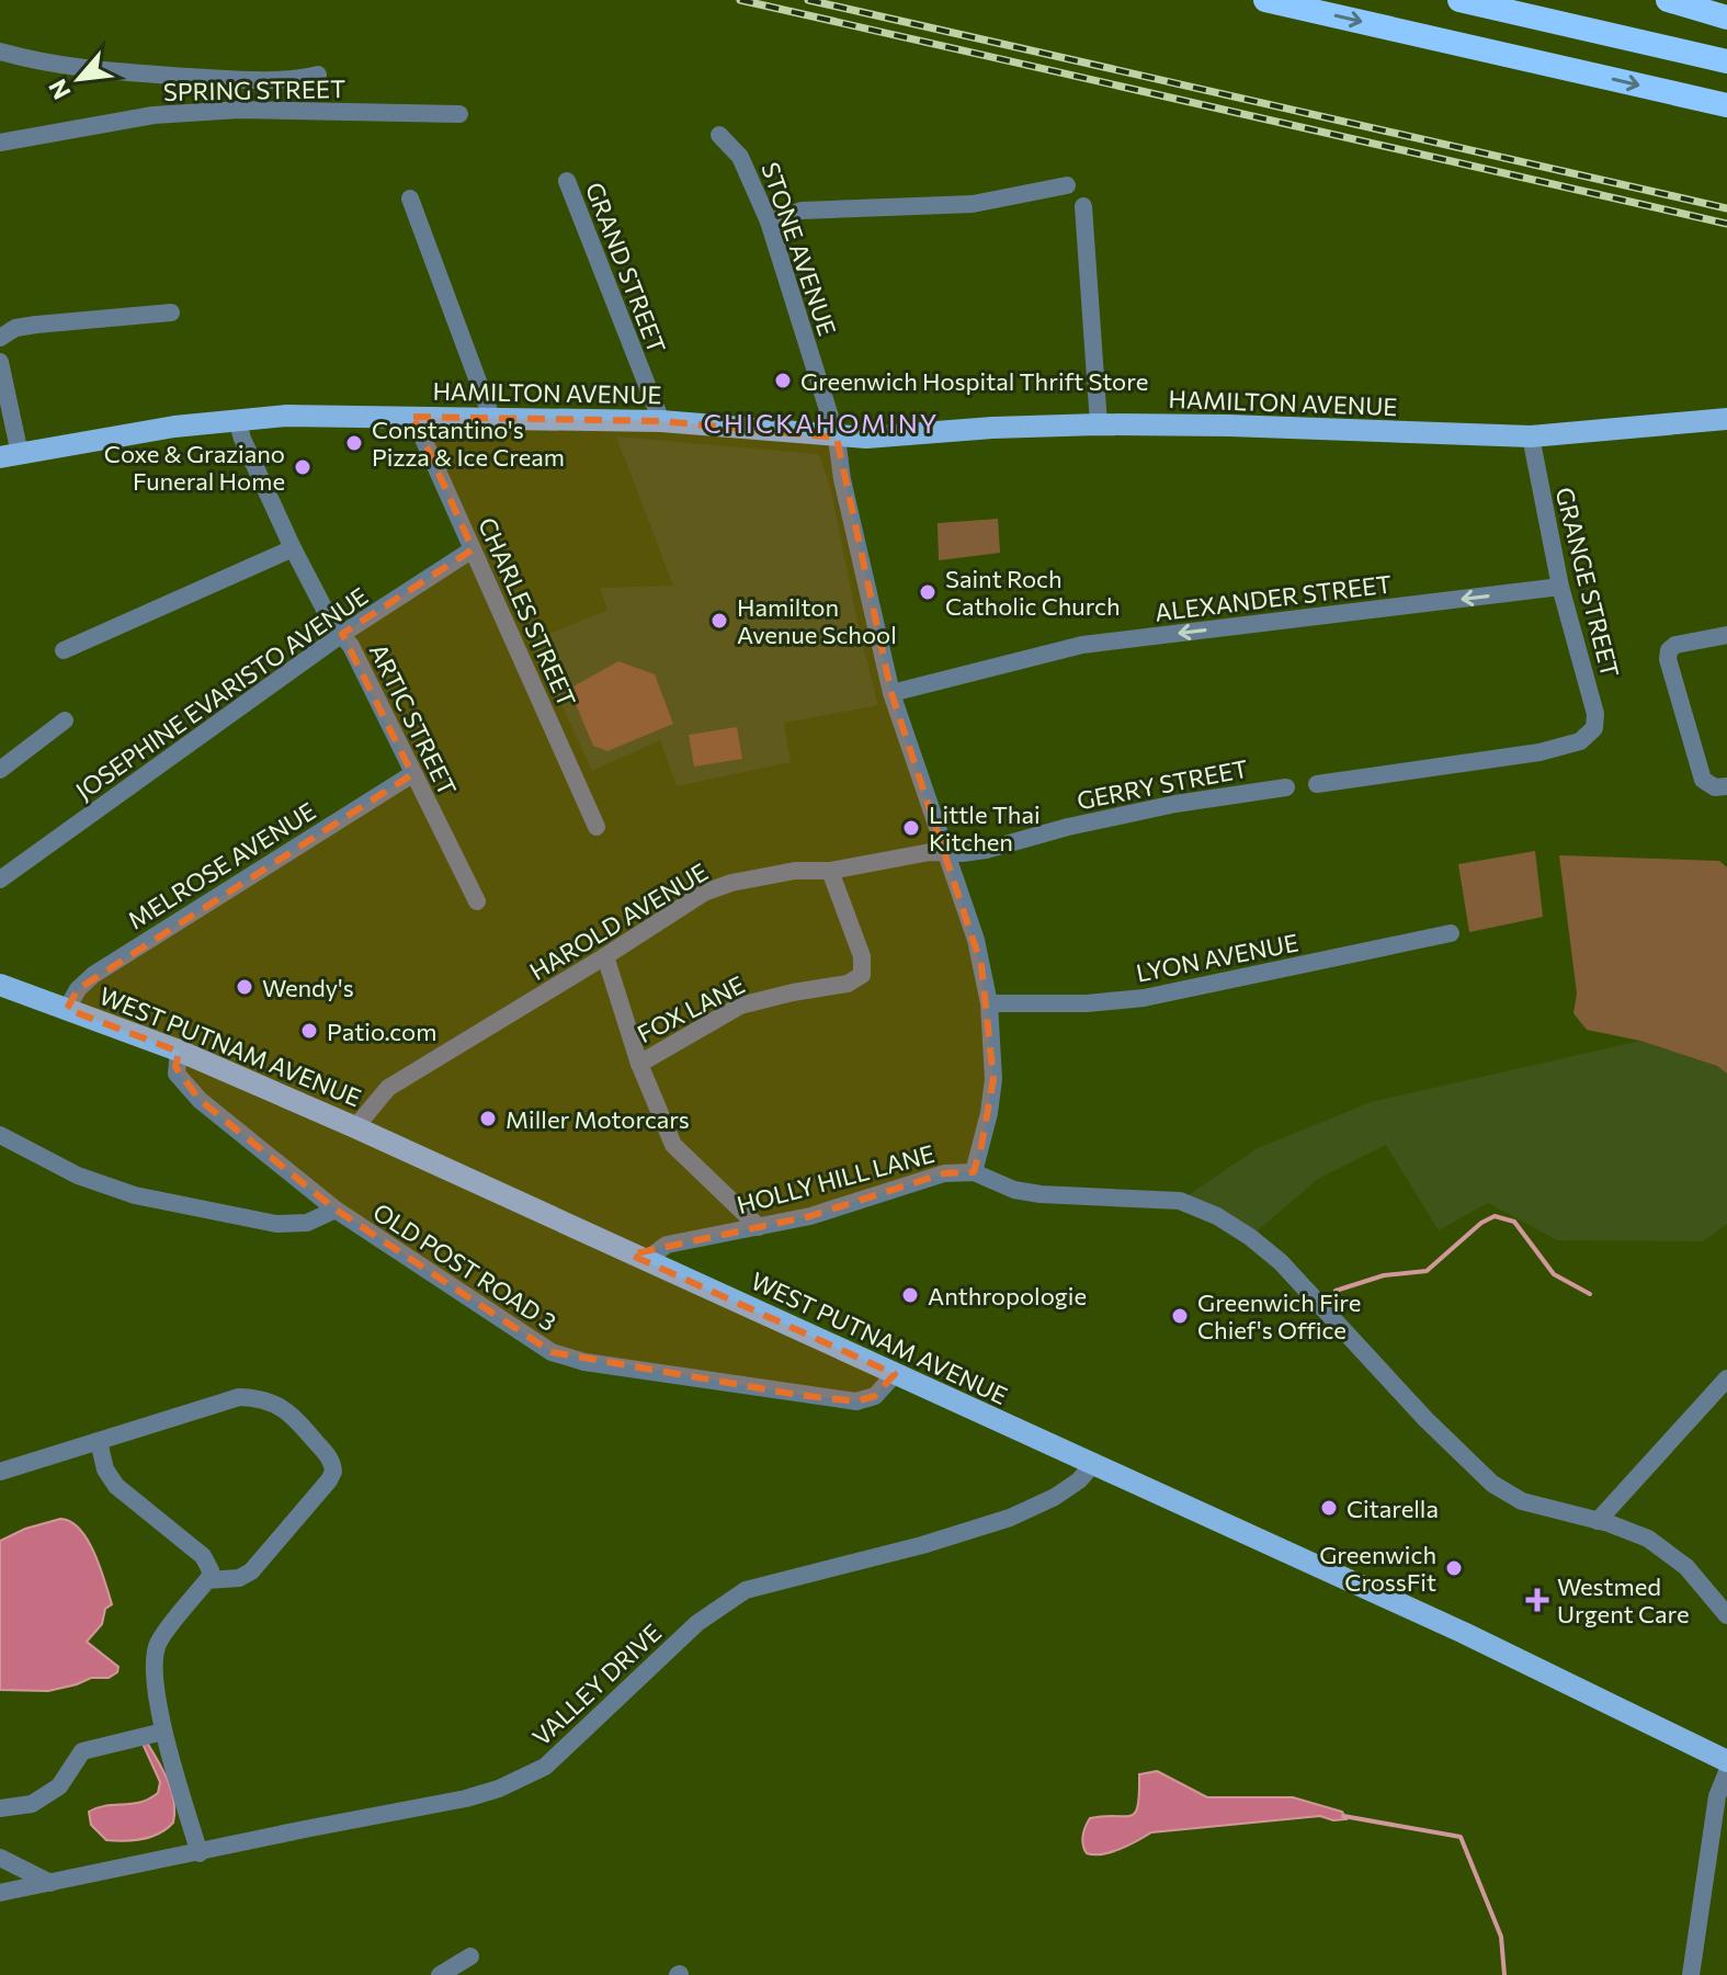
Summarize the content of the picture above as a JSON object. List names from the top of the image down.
{
  "streets": {
    "main road": ["HAMILTON AVENUE", "WEST PUTNAM AVENUE"],
    "street": [
      "SPRING STREET",
      "STONE AVENUE",
      "GRAND STREET",
      "GRANGE STREET",
      "ALEXANDER STREET",
      "CHARLES STREET",
      "JOSEPHINE EVARISTO AVENUE",
      "ARTIC STREET",
      "GERRY STREET",
      "MELROSE AVENUE",
      "HAROLD AVENUE",
      "LYON AVENUE",
      "FOX LANE",
      "HOLLY HILL LANE",
      "OLD POST ROAD 3",
      "VALLEY DRIVE"
    ]
  },
  "crossings": [
    ["STONE AVENUE", "HAMILTON AVENUE"],
    ["STONE AVENUE", "ALEXANDER STREET"],
    ["STONE AVENUE", "GERRY STREET"],
    ["STONE AVENUE", "HAROLD AVENUE"],
    ["STONE AVENUE", "LYON AVENUE"],
    ["STONE AVENUE", "HOLLY HILL LANE"],
    ["GRAND STREET", "HAMILTON AVENUE"],
    ["HAMILTON AVENUE", "GRANGE STREET"],
    ["HAMILTON AVENUE", "CHARLES STREET"],
    ["HAMILTON AVENUE", "ARTIC STREET"],
    ["GRANGE STREET", "ALEXANDER STREET"],
    ["CHARLES STREET", "JOSEPHINE EVARISTO AVENUE"],
    ["JOSEPHINE EVARISTO AVENUE", "ARTIC STREET"],
    ["ARTIC STREET", "MELROSE AVENUE"],
    ["GERRY STREET", "HAROLD AVENUE"],
    ["MELROSE AVENUE", "WEST PUTNAM AVENUE"],
    ["HAROLD AVENUE", "FOX LANE"],
    ["HAROLD AVENUE", "WEST PUTNAM AVENUE"],
    ["WEST PUTNAM AVENUE", "HOLLY HILL LANE"],
    ["WEST PUTNAM AVENUE", "OLD POST ROAD 3"],
    ["WEST PUTNAM AVENUE", "VALLEY DRIVE"]
  ],
  "one_way": ["ALEXANDER STREET"],
  "districts": ["CHICKAHOMINY"],
  "places": {
    "other": [
      "Greenwich Hospital Thrift Store",
      "Constantino's Pizza & Ice Cream",
      "Coxe & Graziano Funeral Home",
      "Saint Roch Catholic Church",
      "Hamilton Avenue School",
      "Little Thai Kitchen",
      "Wendy's",
      "Patio.com",
      "Miller Motorcars",
      "Anthropologie",
      "Greenwich Fire Chief's Office",
      "Citarella",
      "Greenwich CrossFit"
    ],
    "health": ["Westmed Urgent Care"]
  },
  "north": "bottom left"
}
